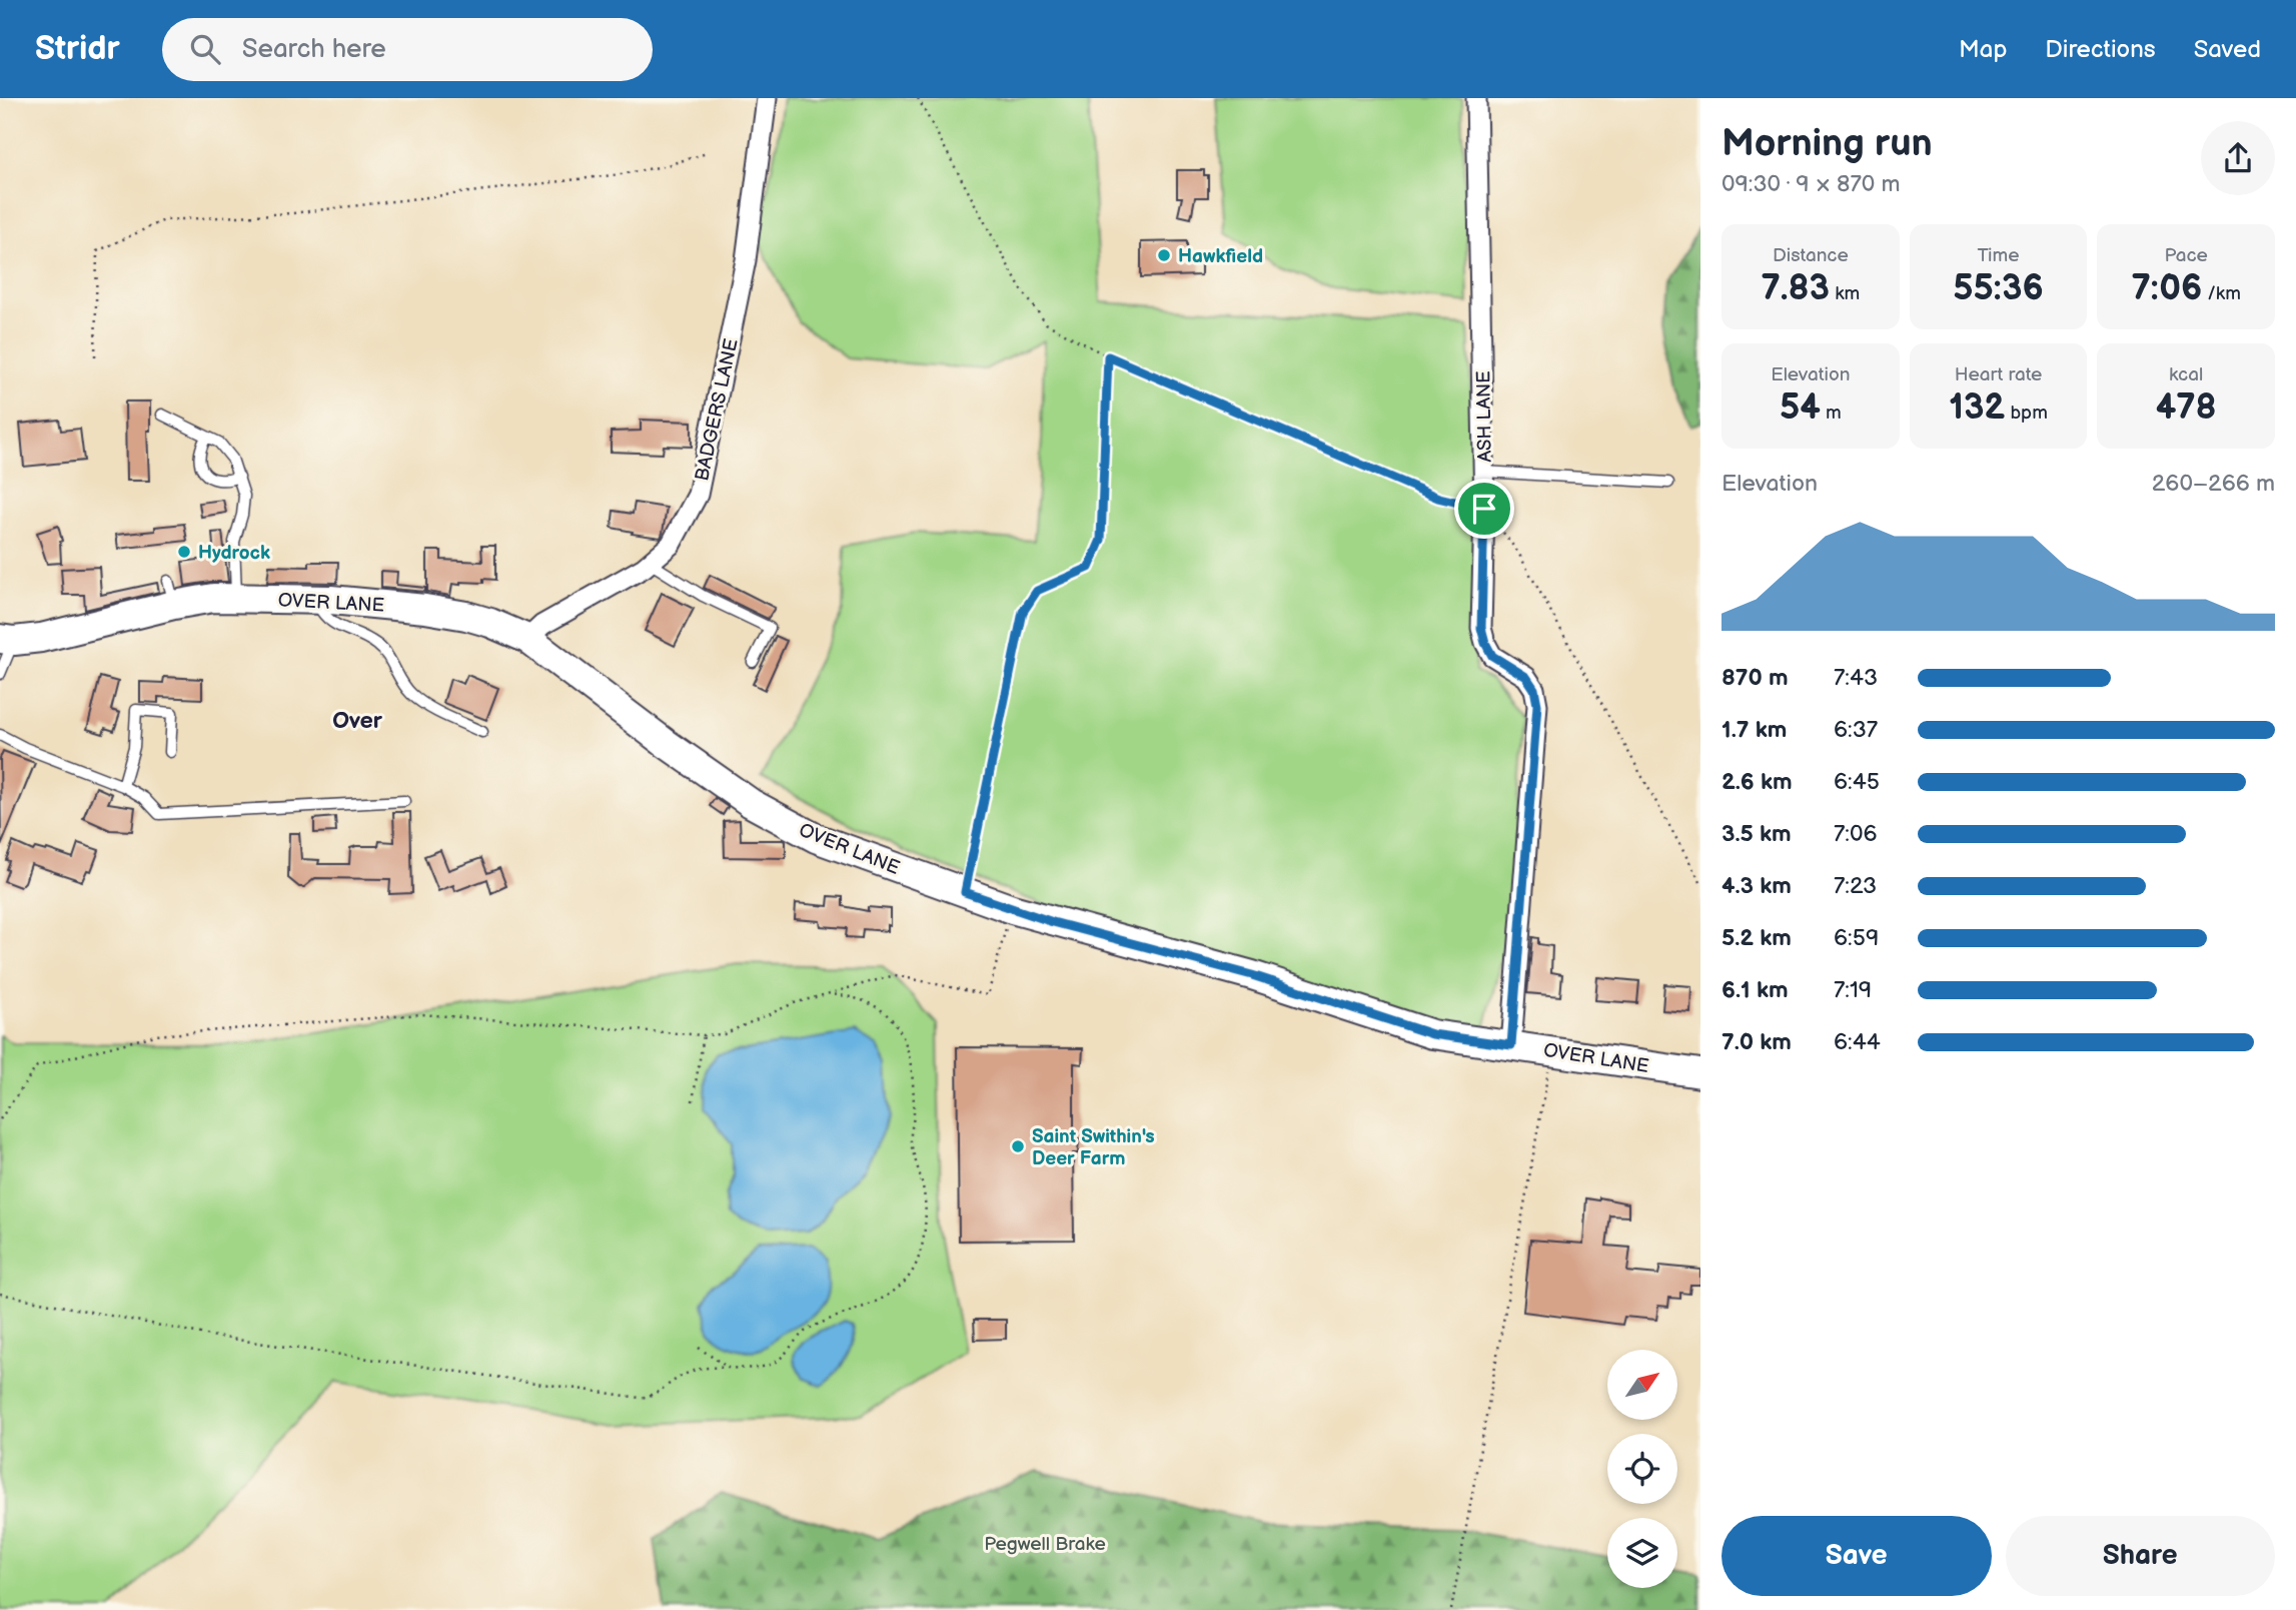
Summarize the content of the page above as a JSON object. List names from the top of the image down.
{
  "streets": {
    "street": ["BADGERS LANE", "ASH LANE", "OVER LANE"]
  },
  "crossings": [
    ["BADGERS LANE", "OVER LANE"],
    ["ASH LANE", "OVER LANE"]
  ],
  "districts": ["Over"],
  "parks": ["Pegwell Brake"],
  "places": ["Hawkfield", "Hydrock", "Saint Swithin's Deer Farm"],
  "north": "top right",
  "page": {
    "header": "Stridr",
    "search": "Search here",
    "nav": ["Map", "Directions", "Saved"],
    "heading": ["Morning run", "09:30 · 9 × 870 m"],
    "stats": [
      ["Distance", "7.83 km"],
      ["Time", "55:36"],
      ["Pace", "7:06 /km"],
      ["Elevation", "54 m"],
      ["Heart rate", "132 bpm"],
      ["kcal", "478"]
    ],
    "chart": ["Elevation", "260–266 m"],
    "list": [
      {
        "name": "870 m",
        "note": "7:43"
      },
      {
        "name": "1.7 km",
        "note": "6:37"
      },
      {
        "name": "2.6 km",
        "note": "6:45"
      },
      {
        "name": "3.5 km",
        "note": "7:06"
      },
      {
        "name": "4.3 km",
        "note": "7:23"
      },
      {
        "name": "5.2 km",
        "note": "6:59"
      },
      {
        "name": "6.1 km",
        "note": "7:19"
      },
      {
        "name": "7.0 km",
        "note": "6:44"
      }
    ],
    "buttons": ["Save", "Share"]
  }
}
